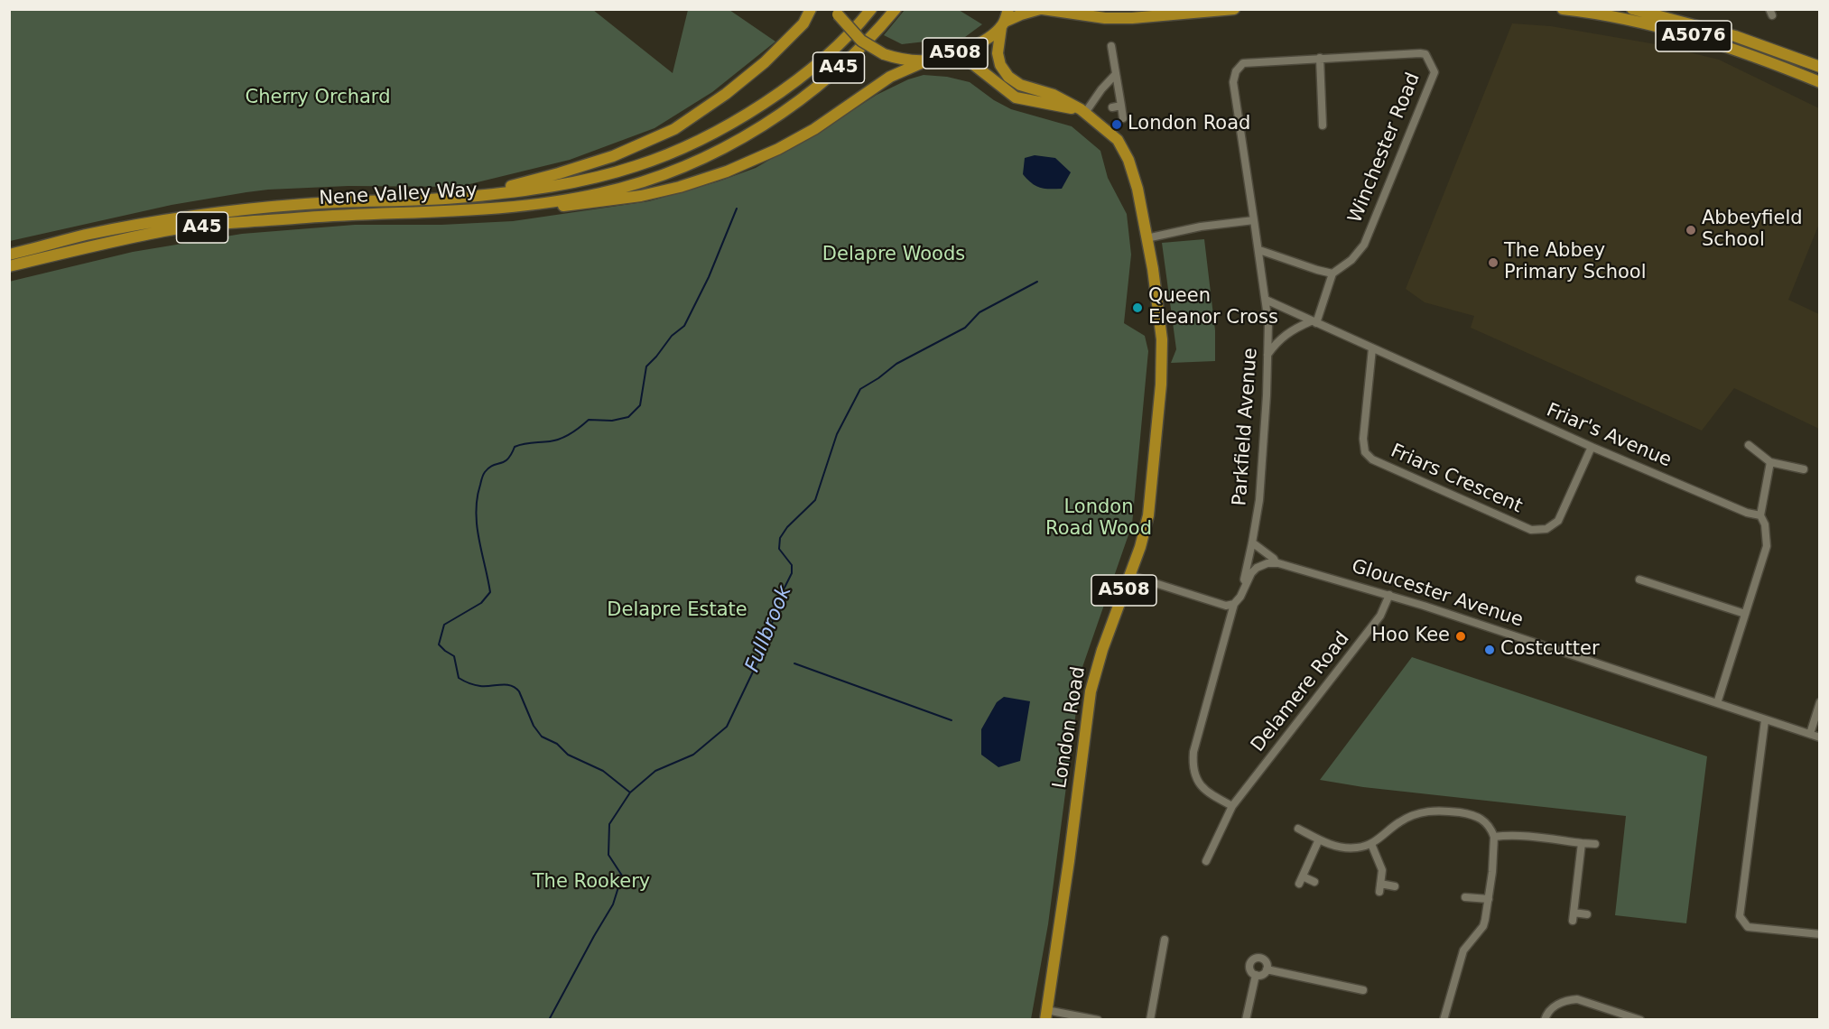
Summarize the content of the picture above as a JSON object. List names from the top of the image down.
{
  "streets": {
    "highway": [
      "A5076",
      "A508",
      "A45",
      "Nene Valley Way",
      "London Road"
    ],
    "street": [
      "Winchester Road",
      "Parkfield Avenue",
      "Friar's Avenue",
      "Friars Crescent",
      "Gloucester Avenue",
      "Delamere Road"
    ]
  },
  "crossings": [
    ["A508", "London Road"],
    ["Winchester Road", "Parkfield Avenue"],
    ["Parkfield Avenue", "Friar's Avenue"],
    ["Friar's Avenue", "Friars Crescent"],
    ["Gloucester Avenue", "Delamere Road"]
  ],
  "water": ["Fullbrook"],
  "parks": [
    "Cherry Orchard",
    "Delapre Woods",
    "London Road Wood",
    "Delapre Estate",
    "The Rookery"
  ],
  "places": [
    "London Road",
    "Abbeyfield School",
    "The Abbey Primary School",
    "Queen Eleanor Cross",
    "Hoo Kee",
    "Costcutter"
  ]
}
